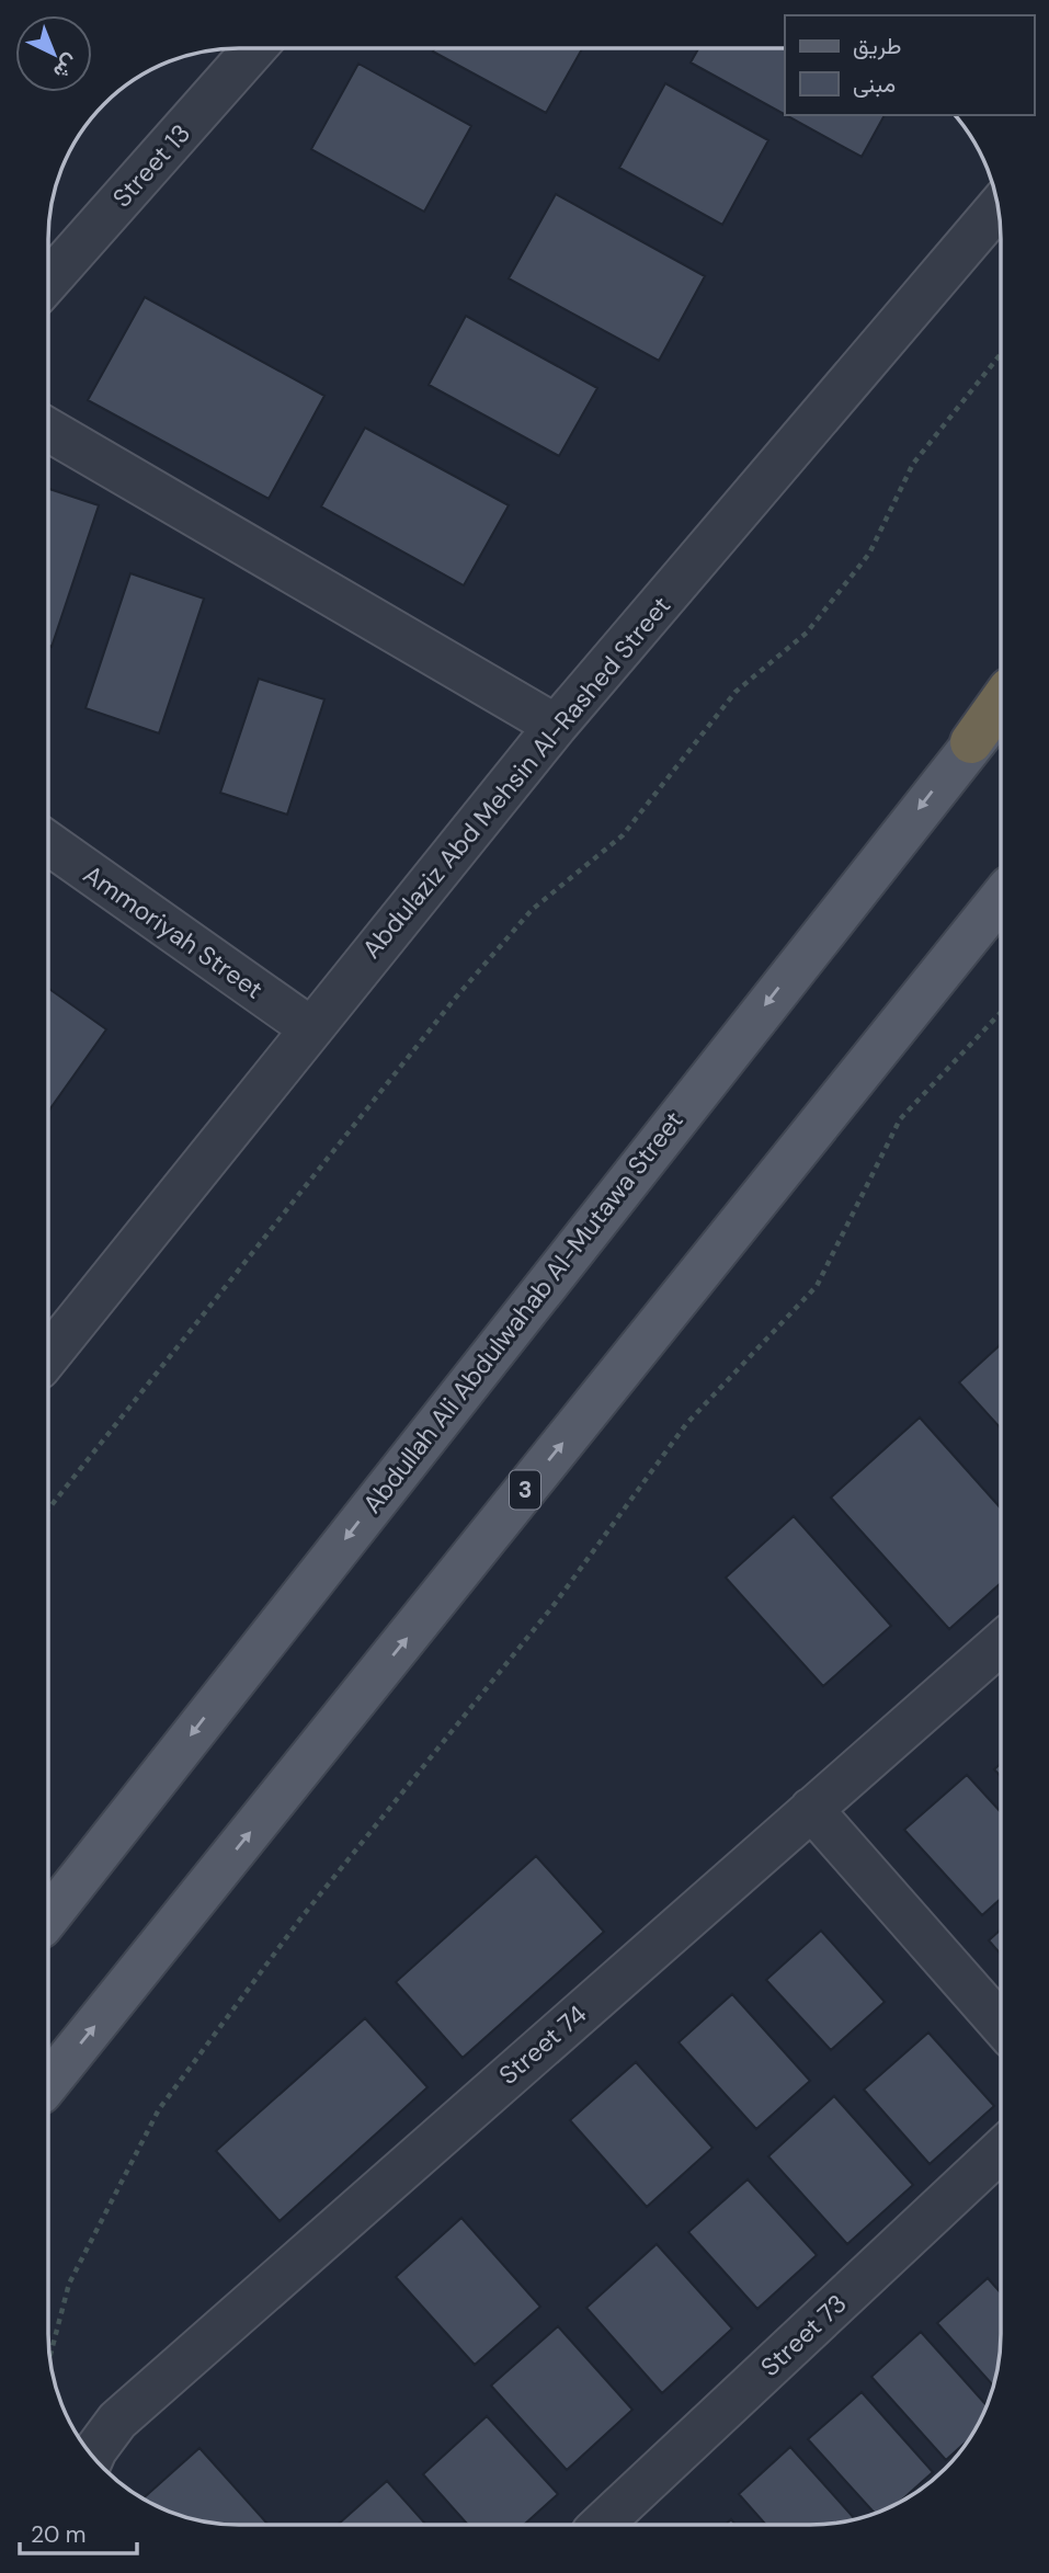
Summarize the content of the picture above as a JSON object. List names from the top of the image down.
{
  "streets": {
    "main road": ["Abdullah Ali Abdulwahab Al-Mutawa Street", "3"],
    "street": [
      "Street 13",
      "Abdulaziz Abd Mehsin Al-Rashed Street",
      "Ammoriyah Street",
      "Street 74",
      "Street 73"
    ]
  },
  "crossings": [
    ["Abdulaziz Abd Mehsin Al-Rashed Street", "Ammoriyah Street"]
  ],
  "legend": ["طريق", "مبنى"],
  "scale_bar": "20 m",
  "north": "bottom right"
}
